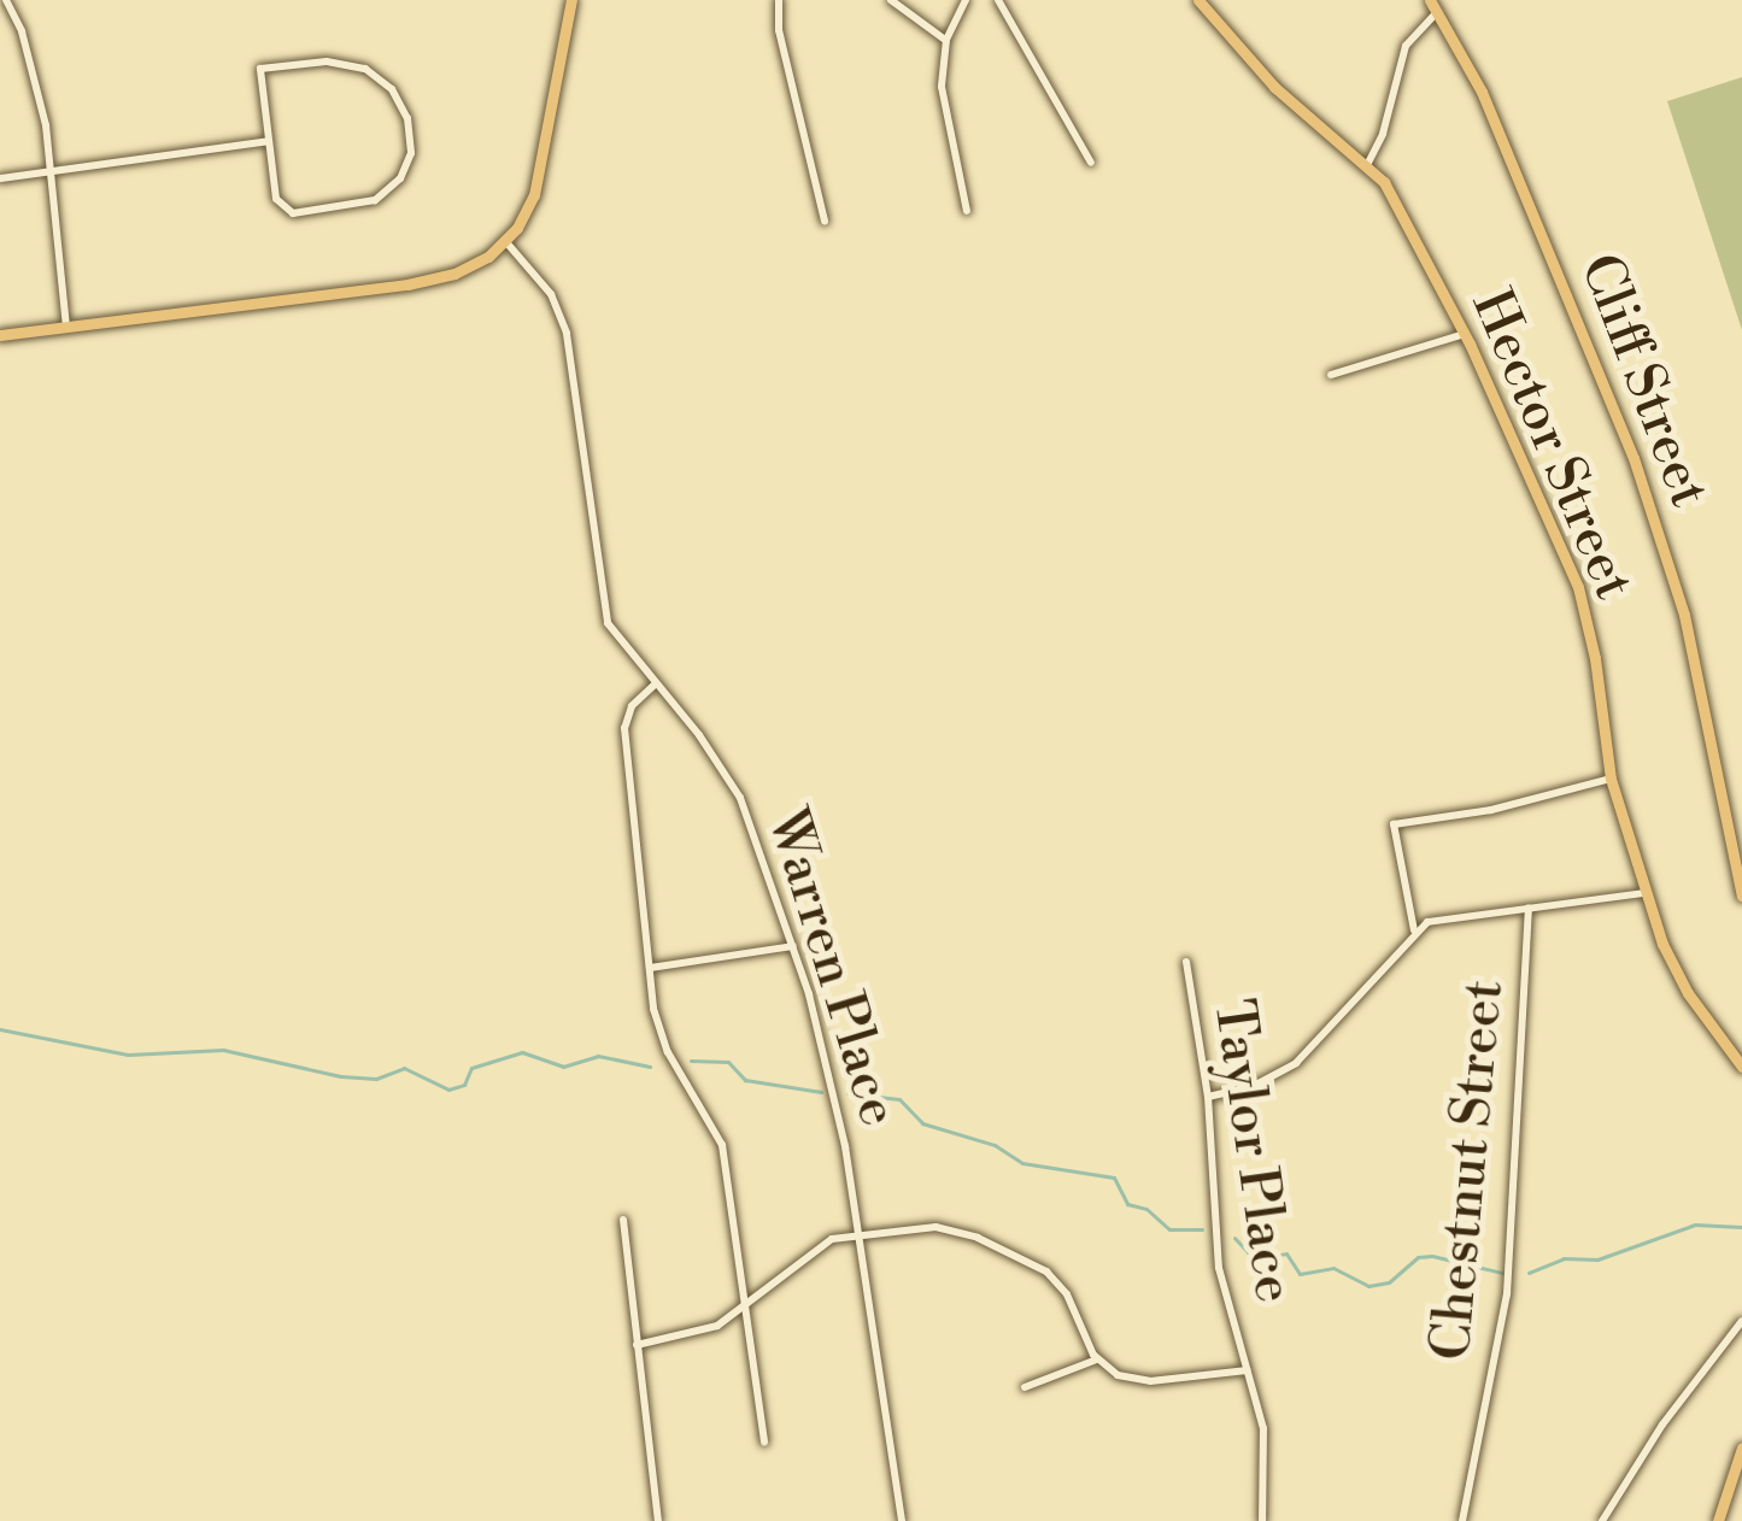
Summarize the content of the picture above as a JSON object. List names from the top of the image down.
{
  "streets": {
    "main road": ["Cliff Street", "Hector Street"],
    "street": ["Warren Place", "Taylor Place", "Chestnut Street"]
  }
}
